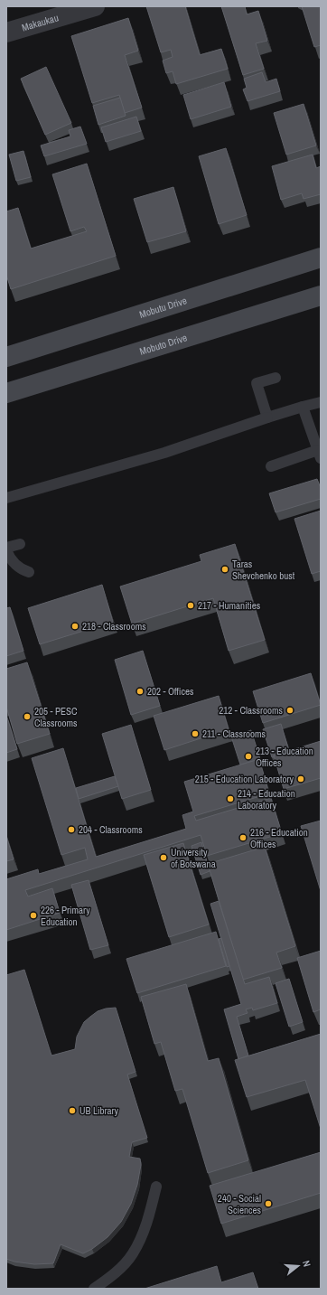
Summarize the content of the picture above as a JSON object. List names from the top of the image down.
{
  "streets": {
    "main road": ["Mobutu Drive", "Mobuto Drive"],
    "street": ["Makaukau"]
  },
  "places": [
    "Taras Shevchenko bust",
    "217 - Humanities",
    "218 - Classrooms",
    "202 - Offices",
    "212 - Classrooms",
    "205 - PESC Classrooms",
    "211 - Classrooms",
    "213 - Education Offices",
    "215 - Education Laboratory",
    "214 - Education Laboratory",
    "204 - Classrooms",
    "216 - Education Offices",
    "University of Botswana",
    "226 - Primary Education",
    "UB Library",
    "240 - Social Sciences"
  ],
  "north": "right"
}
